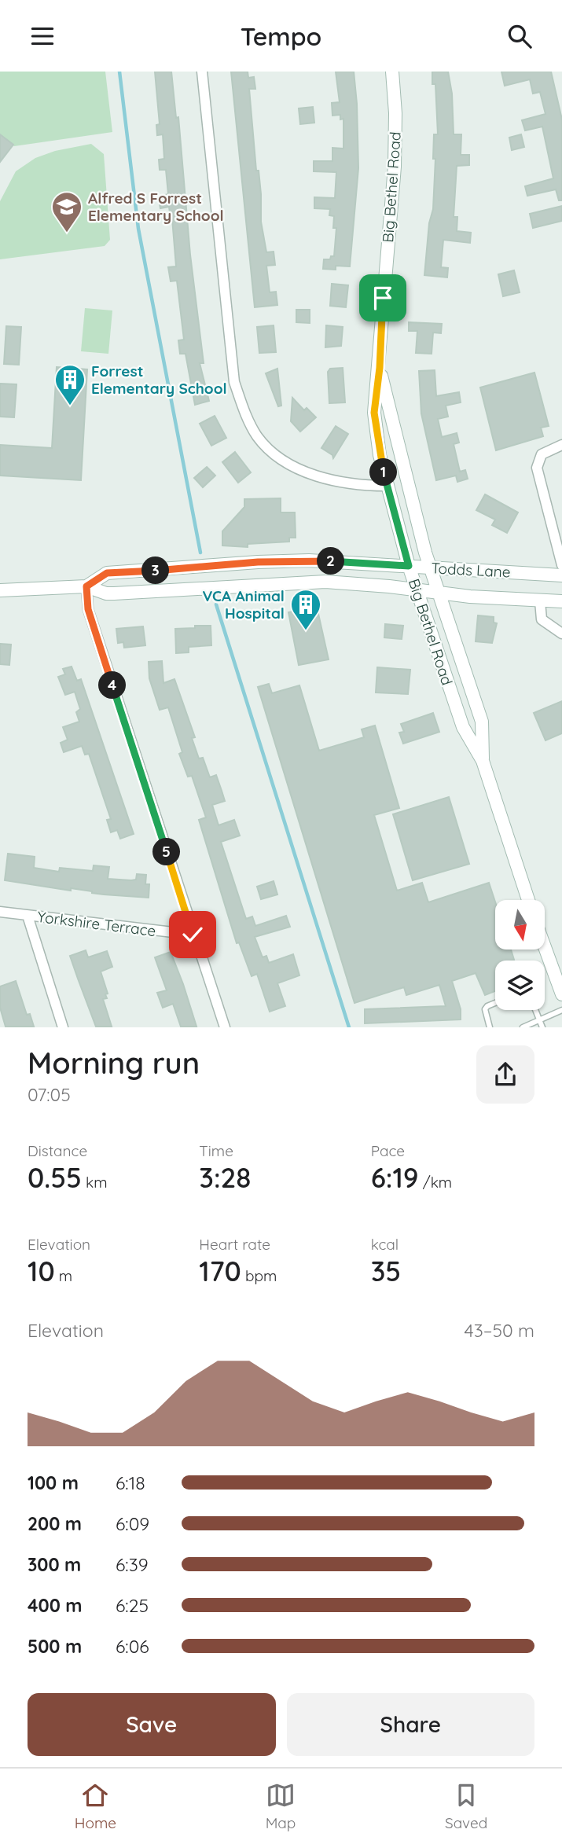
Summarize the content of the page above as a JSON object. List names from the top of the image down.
{
  "streets": {
    "main road": ["Big Bethel Road", "Todds Lane"],
    "street": ["Yorkshire Terrace"]
  },
  "crossings": [
    ["Big Bethel Road", "Todds Lane"]
  ],
  "places": {
    "school or university": ["Alfred S Forrest Elementary School"],
    "building": ["Forrest Elementary School", "VCA Animal Hospital"]
  },
  "north": "bottom",
  "page": {
    "header": "Tempo",
    "pins": [
      "1",
      "2",
      "3",
      "4",
      "5"
    ],
    "heading": ["Morning run", "07:05"],
    "stats": [
      ["Distance", "0.55 km"],
      ["Time", "3:28"],
      ["Pace", "6:19 /km"],
      ["Elevation", "10 m"],
      ["Heart rate", "170 bpm"],
      ["kcal", "35"]
    ],
    "chart": ["Elevation", "43–50 m"],
    "list": [
      {
        "name": "100 m",
        "note": "6:18"
      },
      {
        "name": "200 m",
        "note": "6:09"
      },
      {
        "name": "300 m",
        "note": "6:39"
      },
      {
        "name": "400 m",
        "note": "6:25"
      },
      {
        "name": "500 m",
        "note": "6:06"
      }
    ],
    "buttons": ["Save", "Share"],
    "tabs": ["Home", "Map", "Saved"]
  }
}
